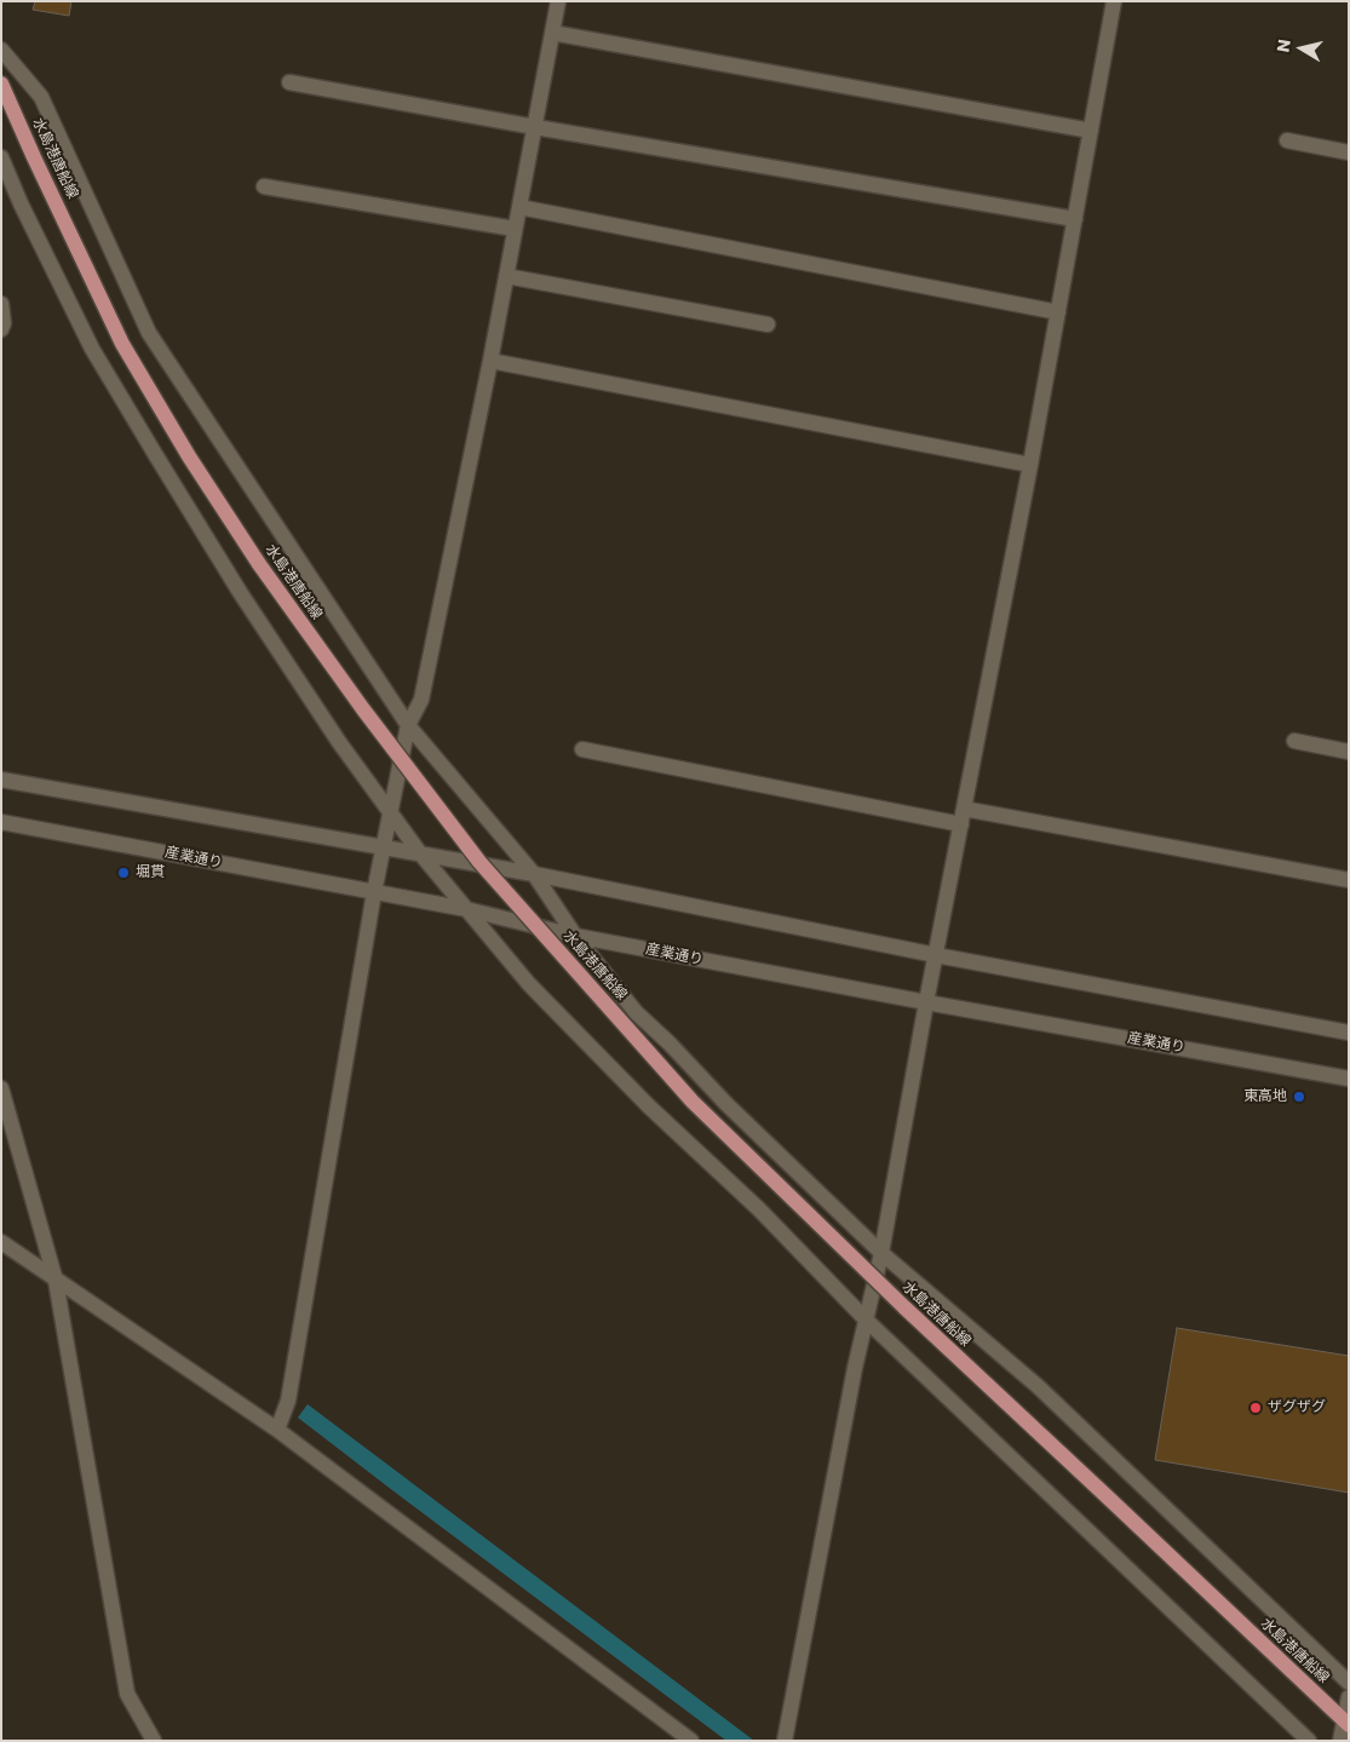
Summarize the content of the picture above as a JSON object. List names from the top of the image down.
{
  "streets": {
    "main road": ["水島港唐船線"],
    "street": ["産業通り"]
  },
  "places": ["堀貫", "東高地", "ザグザグ"],
  "north": "left"
}
